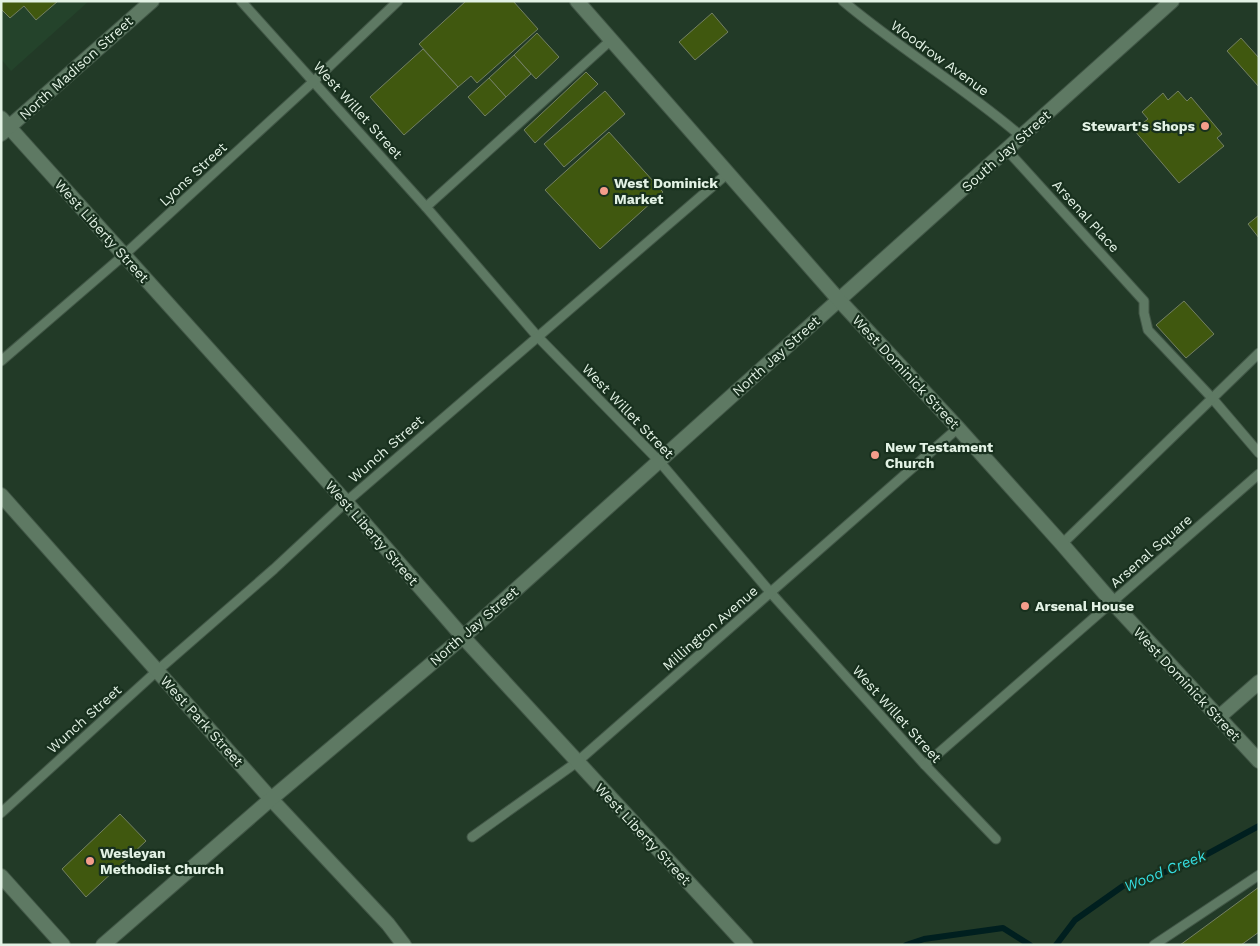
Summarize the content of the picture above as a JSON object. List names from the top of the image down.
{
  "streets": {
    "street": [
      "North Madison Street",
      "South Jay Street",
      "West Liberty Street",
      "North Jay Street",
      "West Dominick Street",
      "West Park Street"
    ],
    "lane": [
      "Woodrow Avenue",
      "West Willet Street",
      "Lyons Street",
      "Arsenal Place",
      "Wunch Street",
      "Arsenal Square",
      "Millington Avenue"
    ]
  },
  "crossings": [
    ["Woodrow Avenue", "South Jay Street"],
    ["North Madison Street", "West Liberty Street"],
    ["West Willet Street", "Lyons Street"],
    ["West Willet Street", "North Jay Street"],
    ["West Willet Street", "Wunch Street"],
    ["West Willet Street", "Arsenal Square"],
    ["West Willet Street", "Millington Avenue"],
    ["South Jay Street", "Arsenal Place"],
    ["South Jay Street", "North Jay Street"],
    ["South Jay Street", "West Dominick Street"],
    ["Lyons Street", "West Liberty Street"],
    ["West Liberty Street", "North Jay Street"],
    ["West Liberty Street", "Wunch Street"],
    ["West Liberty Street", "Millington Avenue"],
    ["North Jay Street", "West Dominick Street"],
    ["North Jay Street", "West Park Street"],
    ["West Dominick Street", "Wunch Street"],
    ["West Dominick Street", "Arsenal Square"],
    ["West Dominick Street", "Millington Avenue"],
    ["Wunch Street", "West Park Street"]
  ],
  "water": ["Wood Creek"],
  "places": [
    "Stewart's Shops",
    "West Dominick Market",
    "New Testament Church",
    "Arsenal House",
    "Wesleyan Methodist Church"
  ]
}
